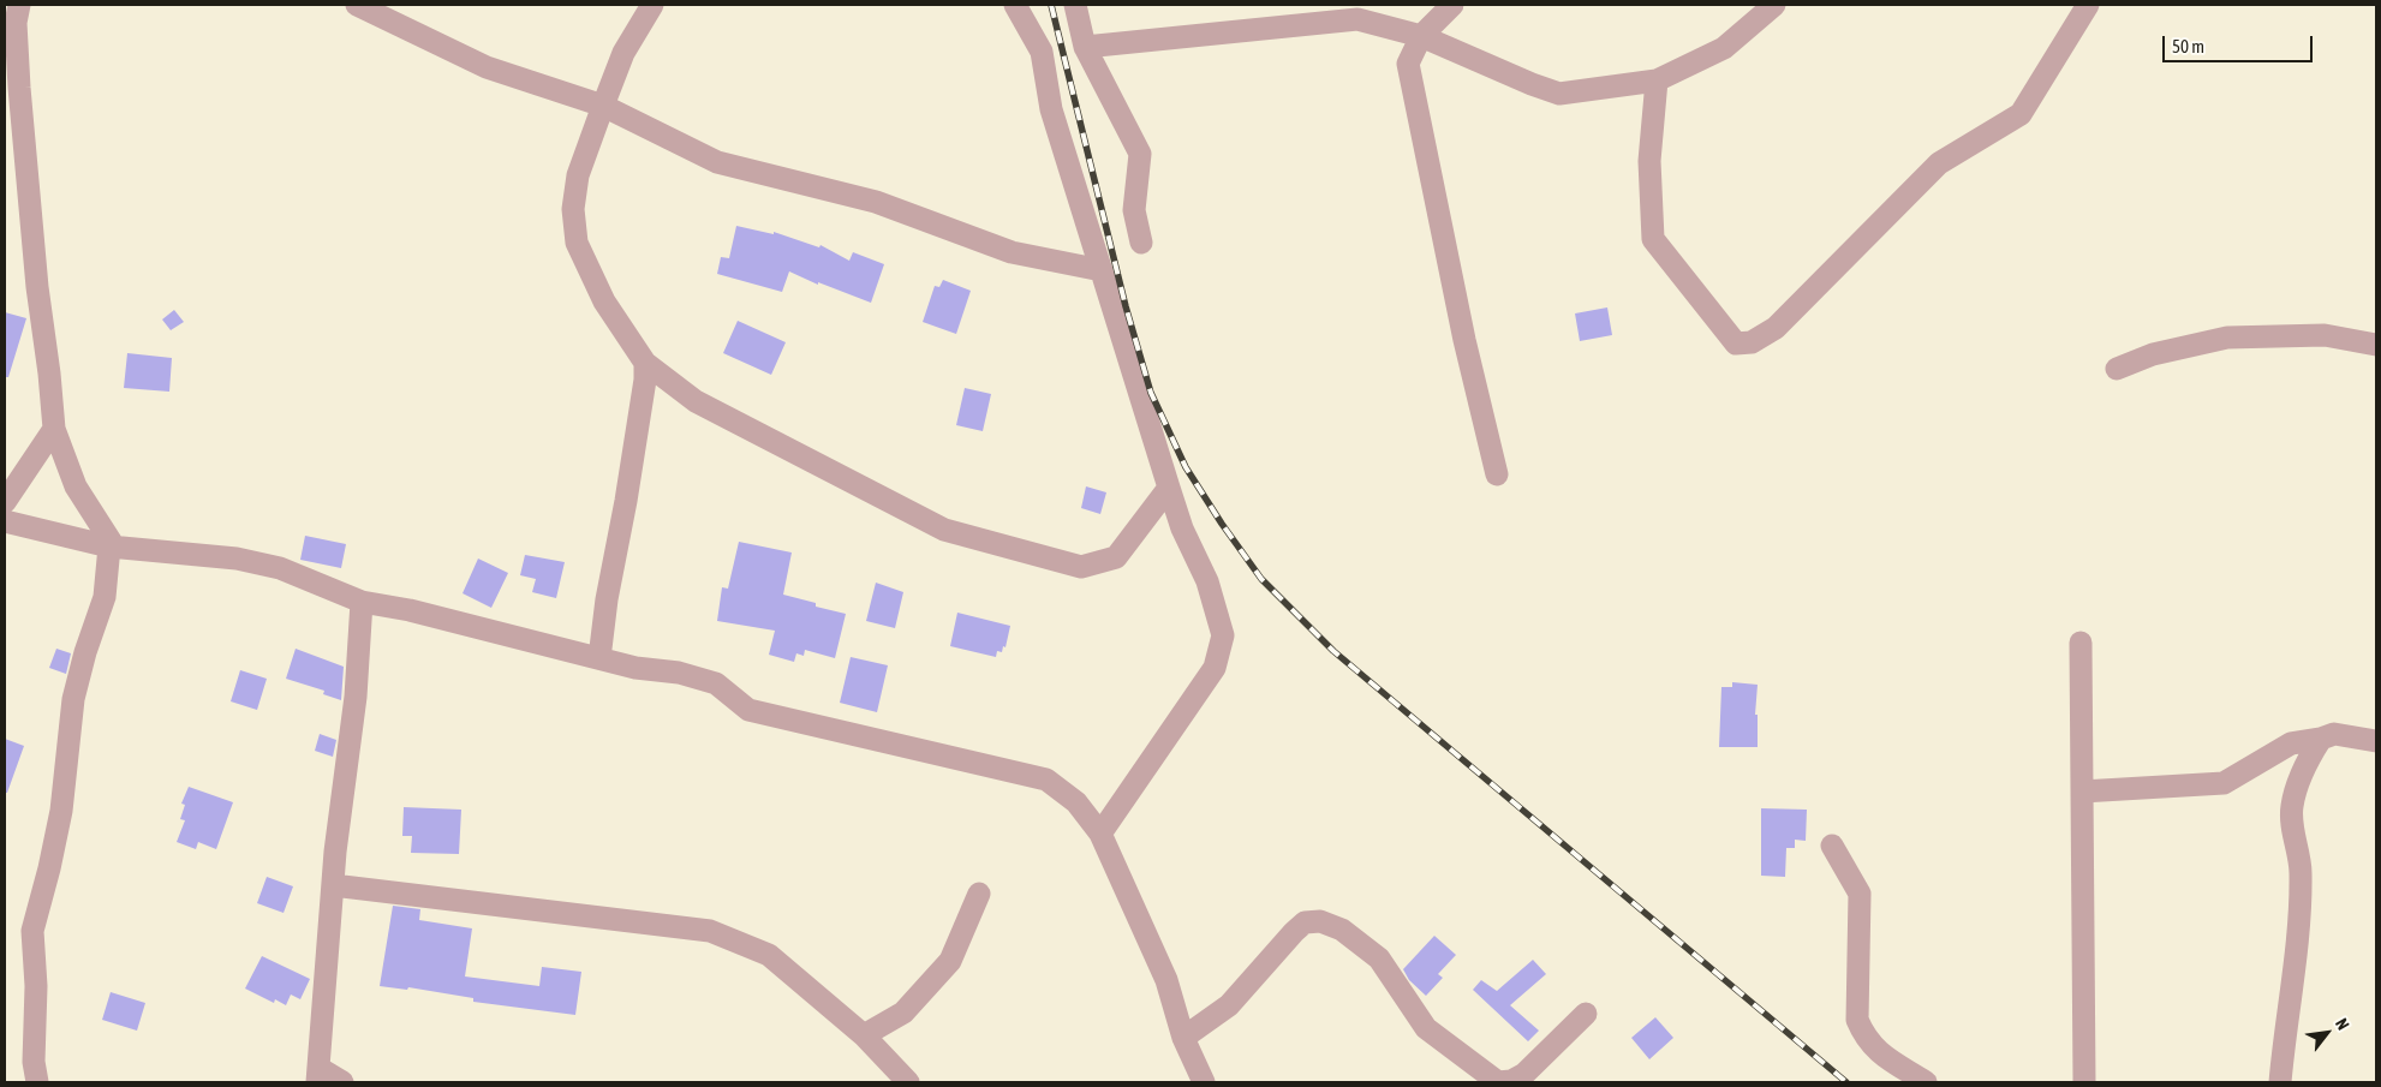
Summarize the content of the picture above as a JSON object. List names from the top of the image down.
{
  "scale_bar": "50 m",
  "north": "top right"
}
